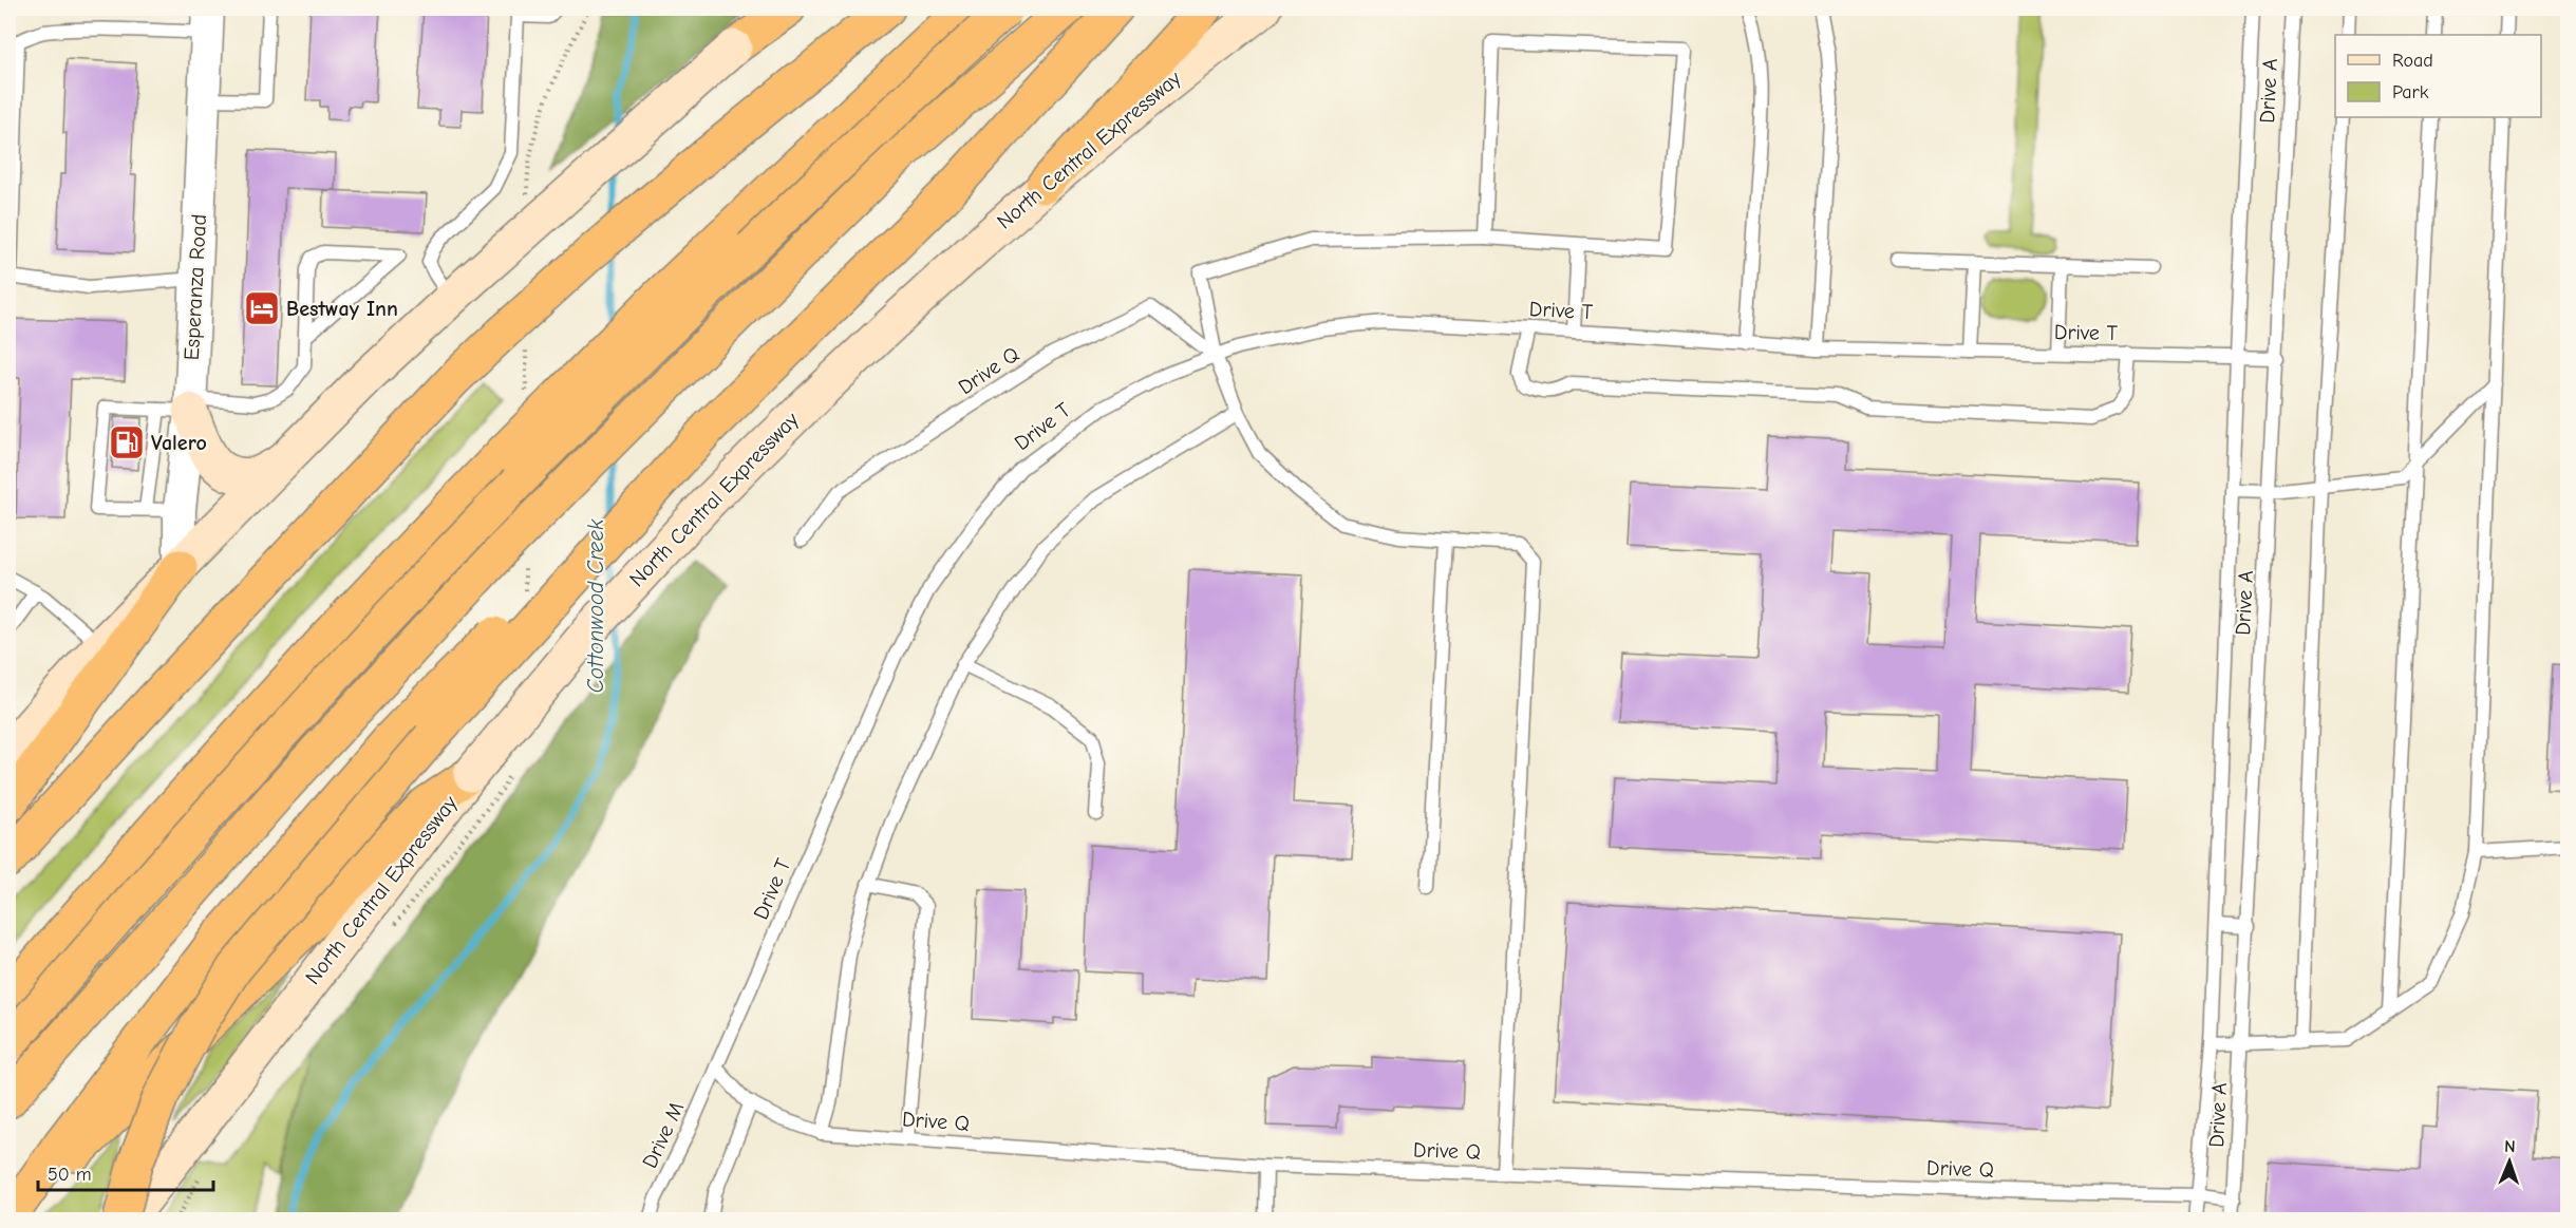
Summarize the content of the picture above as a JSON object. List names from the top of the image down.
{
  "streets": {
    "main road": ["North Central Expressway"],
    "street": ["Esperanza Road"],
    "lane": [
      "Drive A",
      "Drive T",
      "Drive Q",
      "Drive M"
    ]
  },
  "crossings": [
    ["Drive A", "Drive T"],
    ["Drive A", "Drive Q"],
    ["Drive T", "Drive Q"],
    ["Drive T", "Drive M"],
    ["Drive Q", "Drive M"]
  ],
  "water": ["Cottonwood Creek"],
  "places": {
    "hotel": ["Bestway Inn"],
    "fuel station": ["Valero"]
  },
  "legend": ["Road", "Park"],
  "scale_bar": "50 m",
  "north": "top"
}
